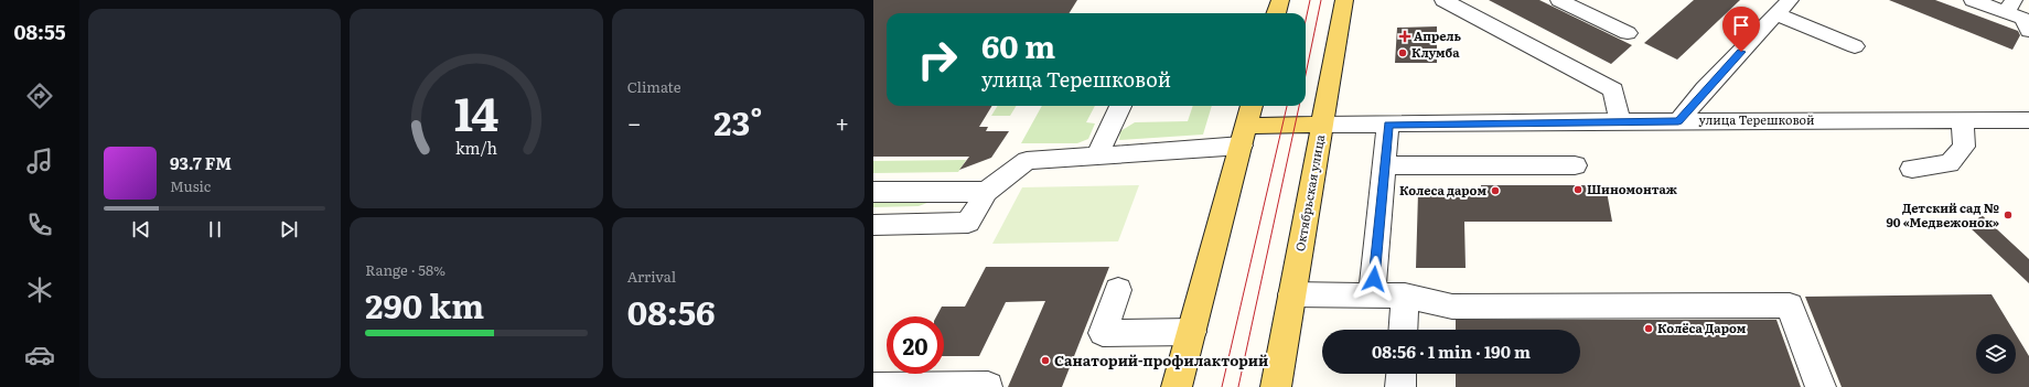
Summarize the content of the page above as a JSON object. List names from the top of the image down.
{
  "streets": {
    "main road": ["улица Терешковой", "Октябрьская улица"]
  },
  "crossings": [
    ["улица Терешковой", "Октябрьская улица"]
  ],
  "places": {
    "health": ["Апрель"],
    "other": [
      "Клумба",
      "Шиномонтаж",
      "Колеса даром",
      "Детский сад № 90 «Медвежонок»",
      "Колёса Даром",
      "Санаторий-профилакторий"
    ]
  },
  "page": {
    "tabs": "08:55",
    "tile": [
      "Climate",
      ["Range · 58%", "290 km"],
      ["Arrival", "08:56"]
    ],
    "turn": ["60 m", "улица Терешковой"],
    "heat": ["−", "23°", "+"],
    "song": ["93.7 FM", "Music"],
    "limit": "20",
    "trip": "08:56 · 1 min · 190 m",
    "gauge": ["14", "km/h"]
  }
}
